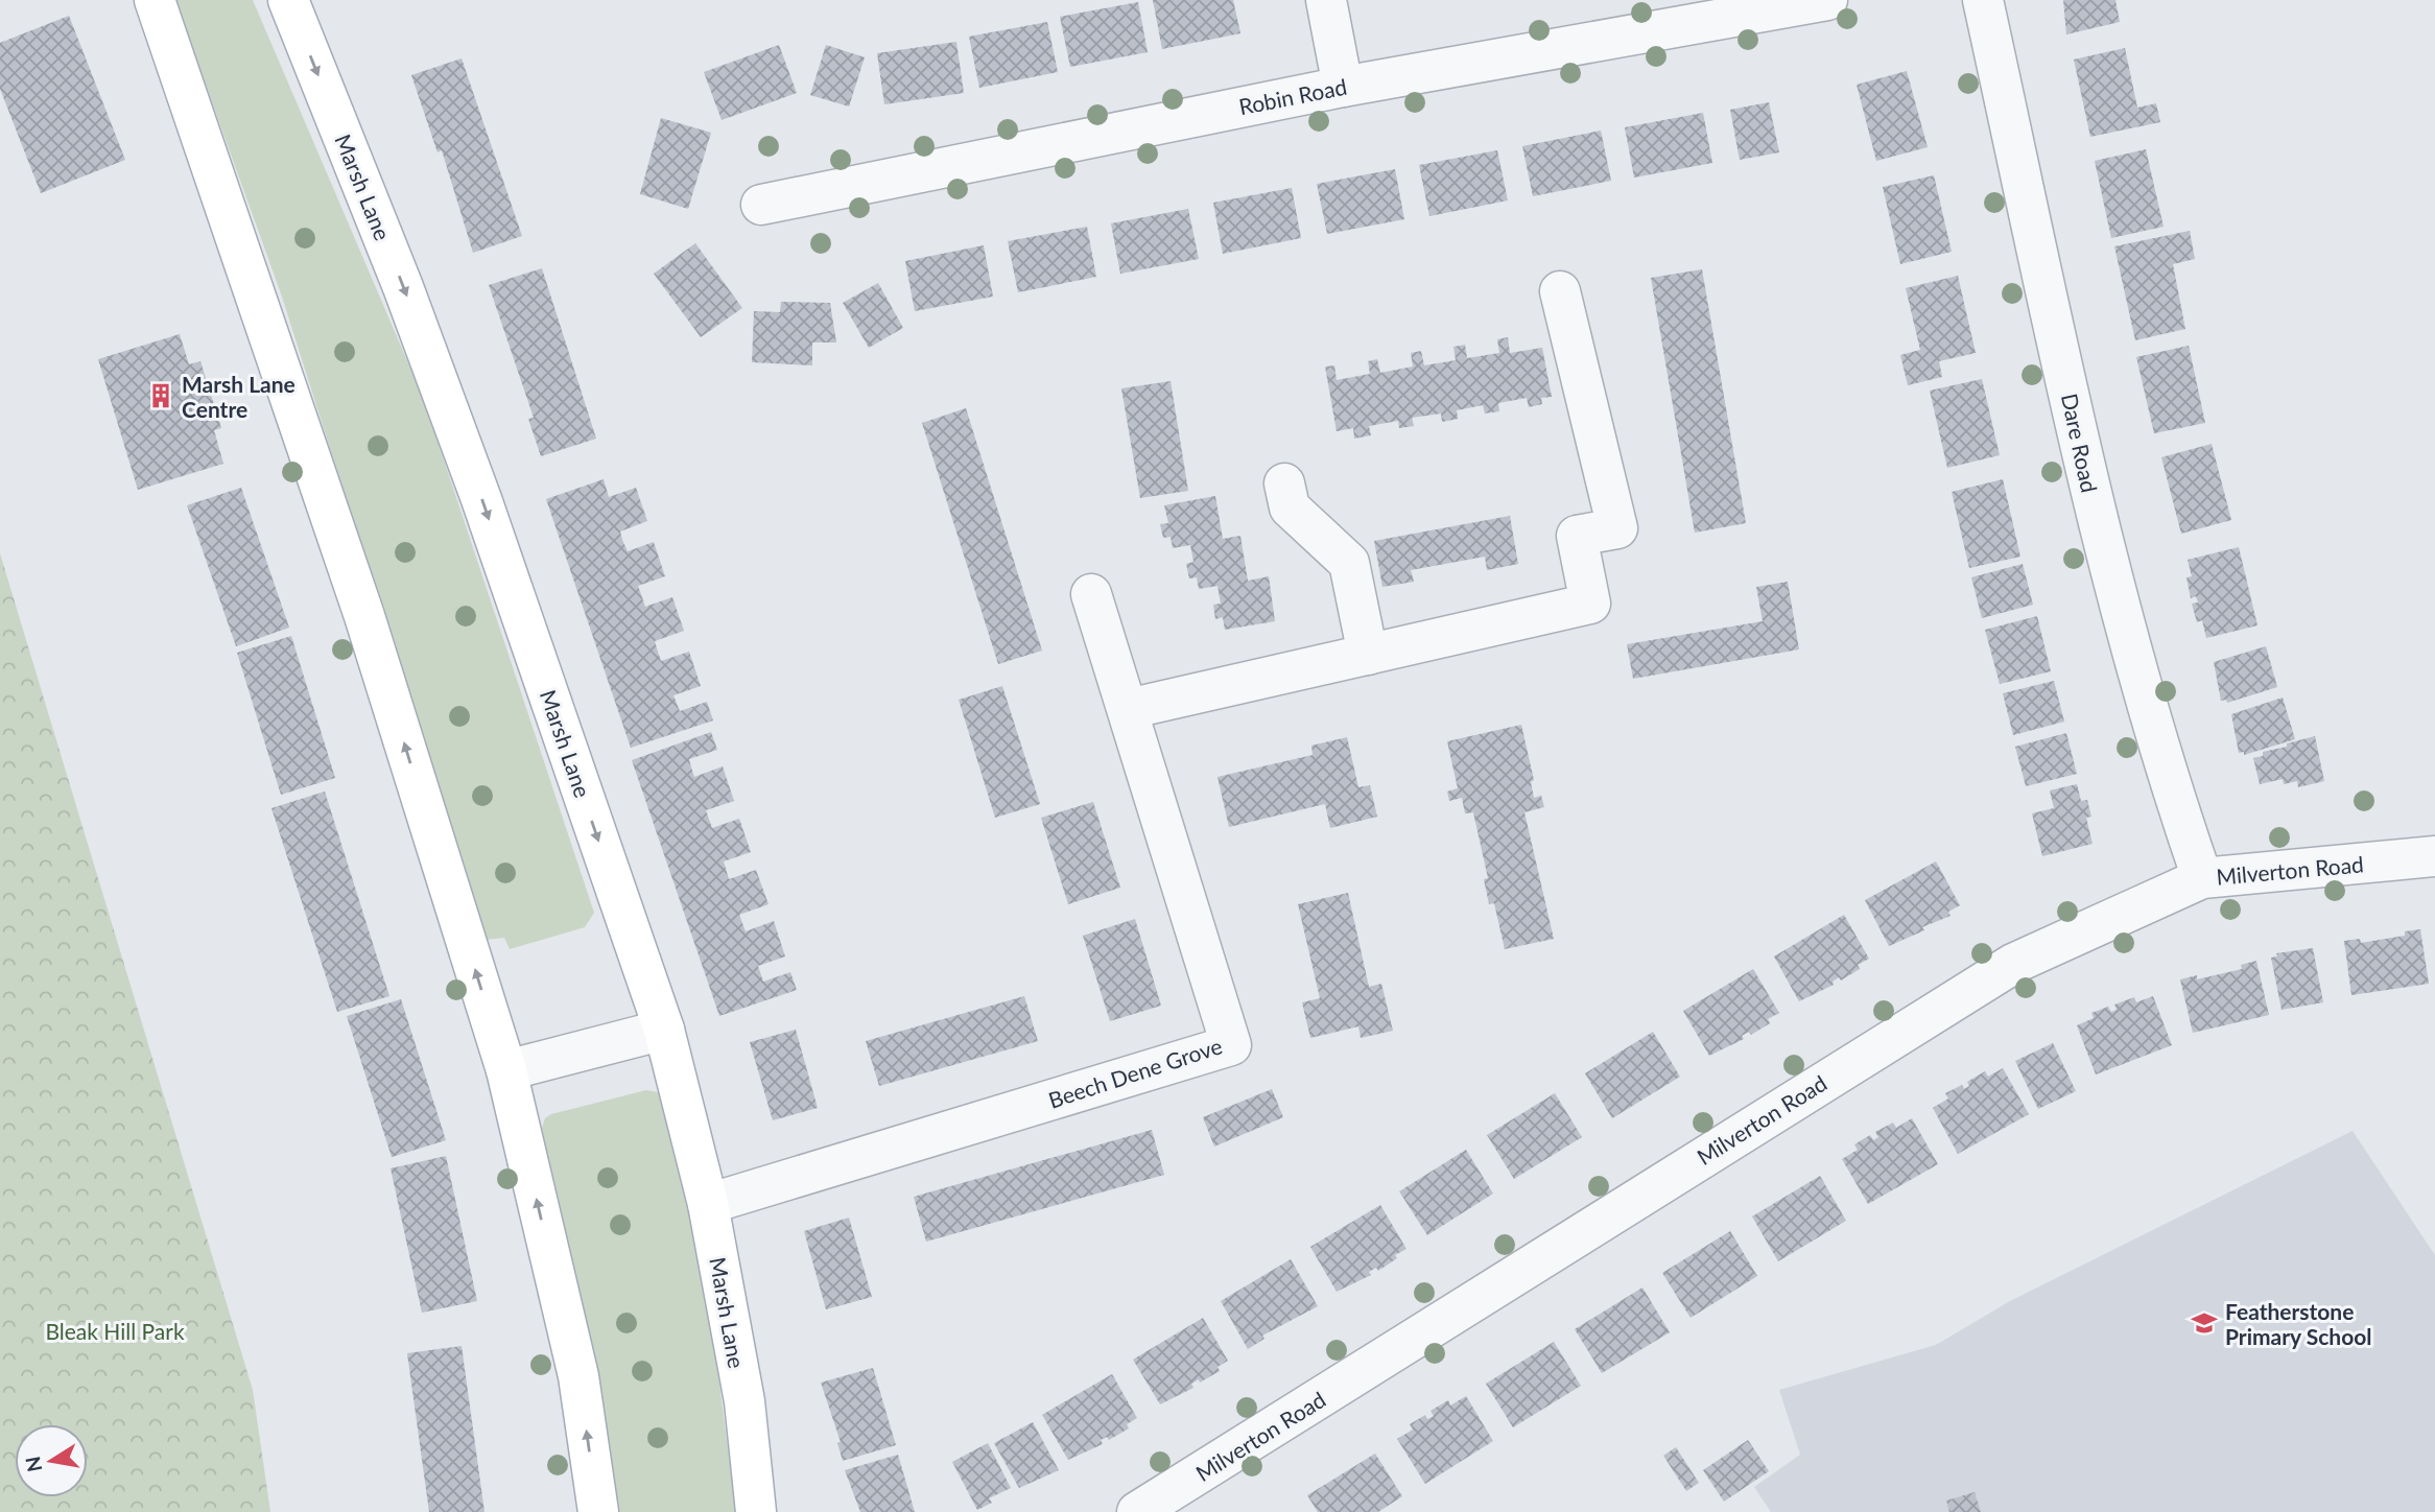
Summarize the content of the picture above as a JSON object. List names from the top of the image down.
{
  "streets": {
    "main road": ["Marsh Lane"],
    "street": [
      "Robin Road",
      "Dare Road",
      "Milverton Road",
      "Beech Dene Grove"
    ]
  },
  "crossings": [
    ["Marsh Lane", "Beech Dene Grove"],
    ["Dare Road", "Milverton Road"]
  ],
  "parks": ["Bleak Hill Park"],
  "places": {
    "building": ["Marsh Lane Centre"],
    "school or university": ["Featherstone Primary School"]
  },
  "north": "left"
}
